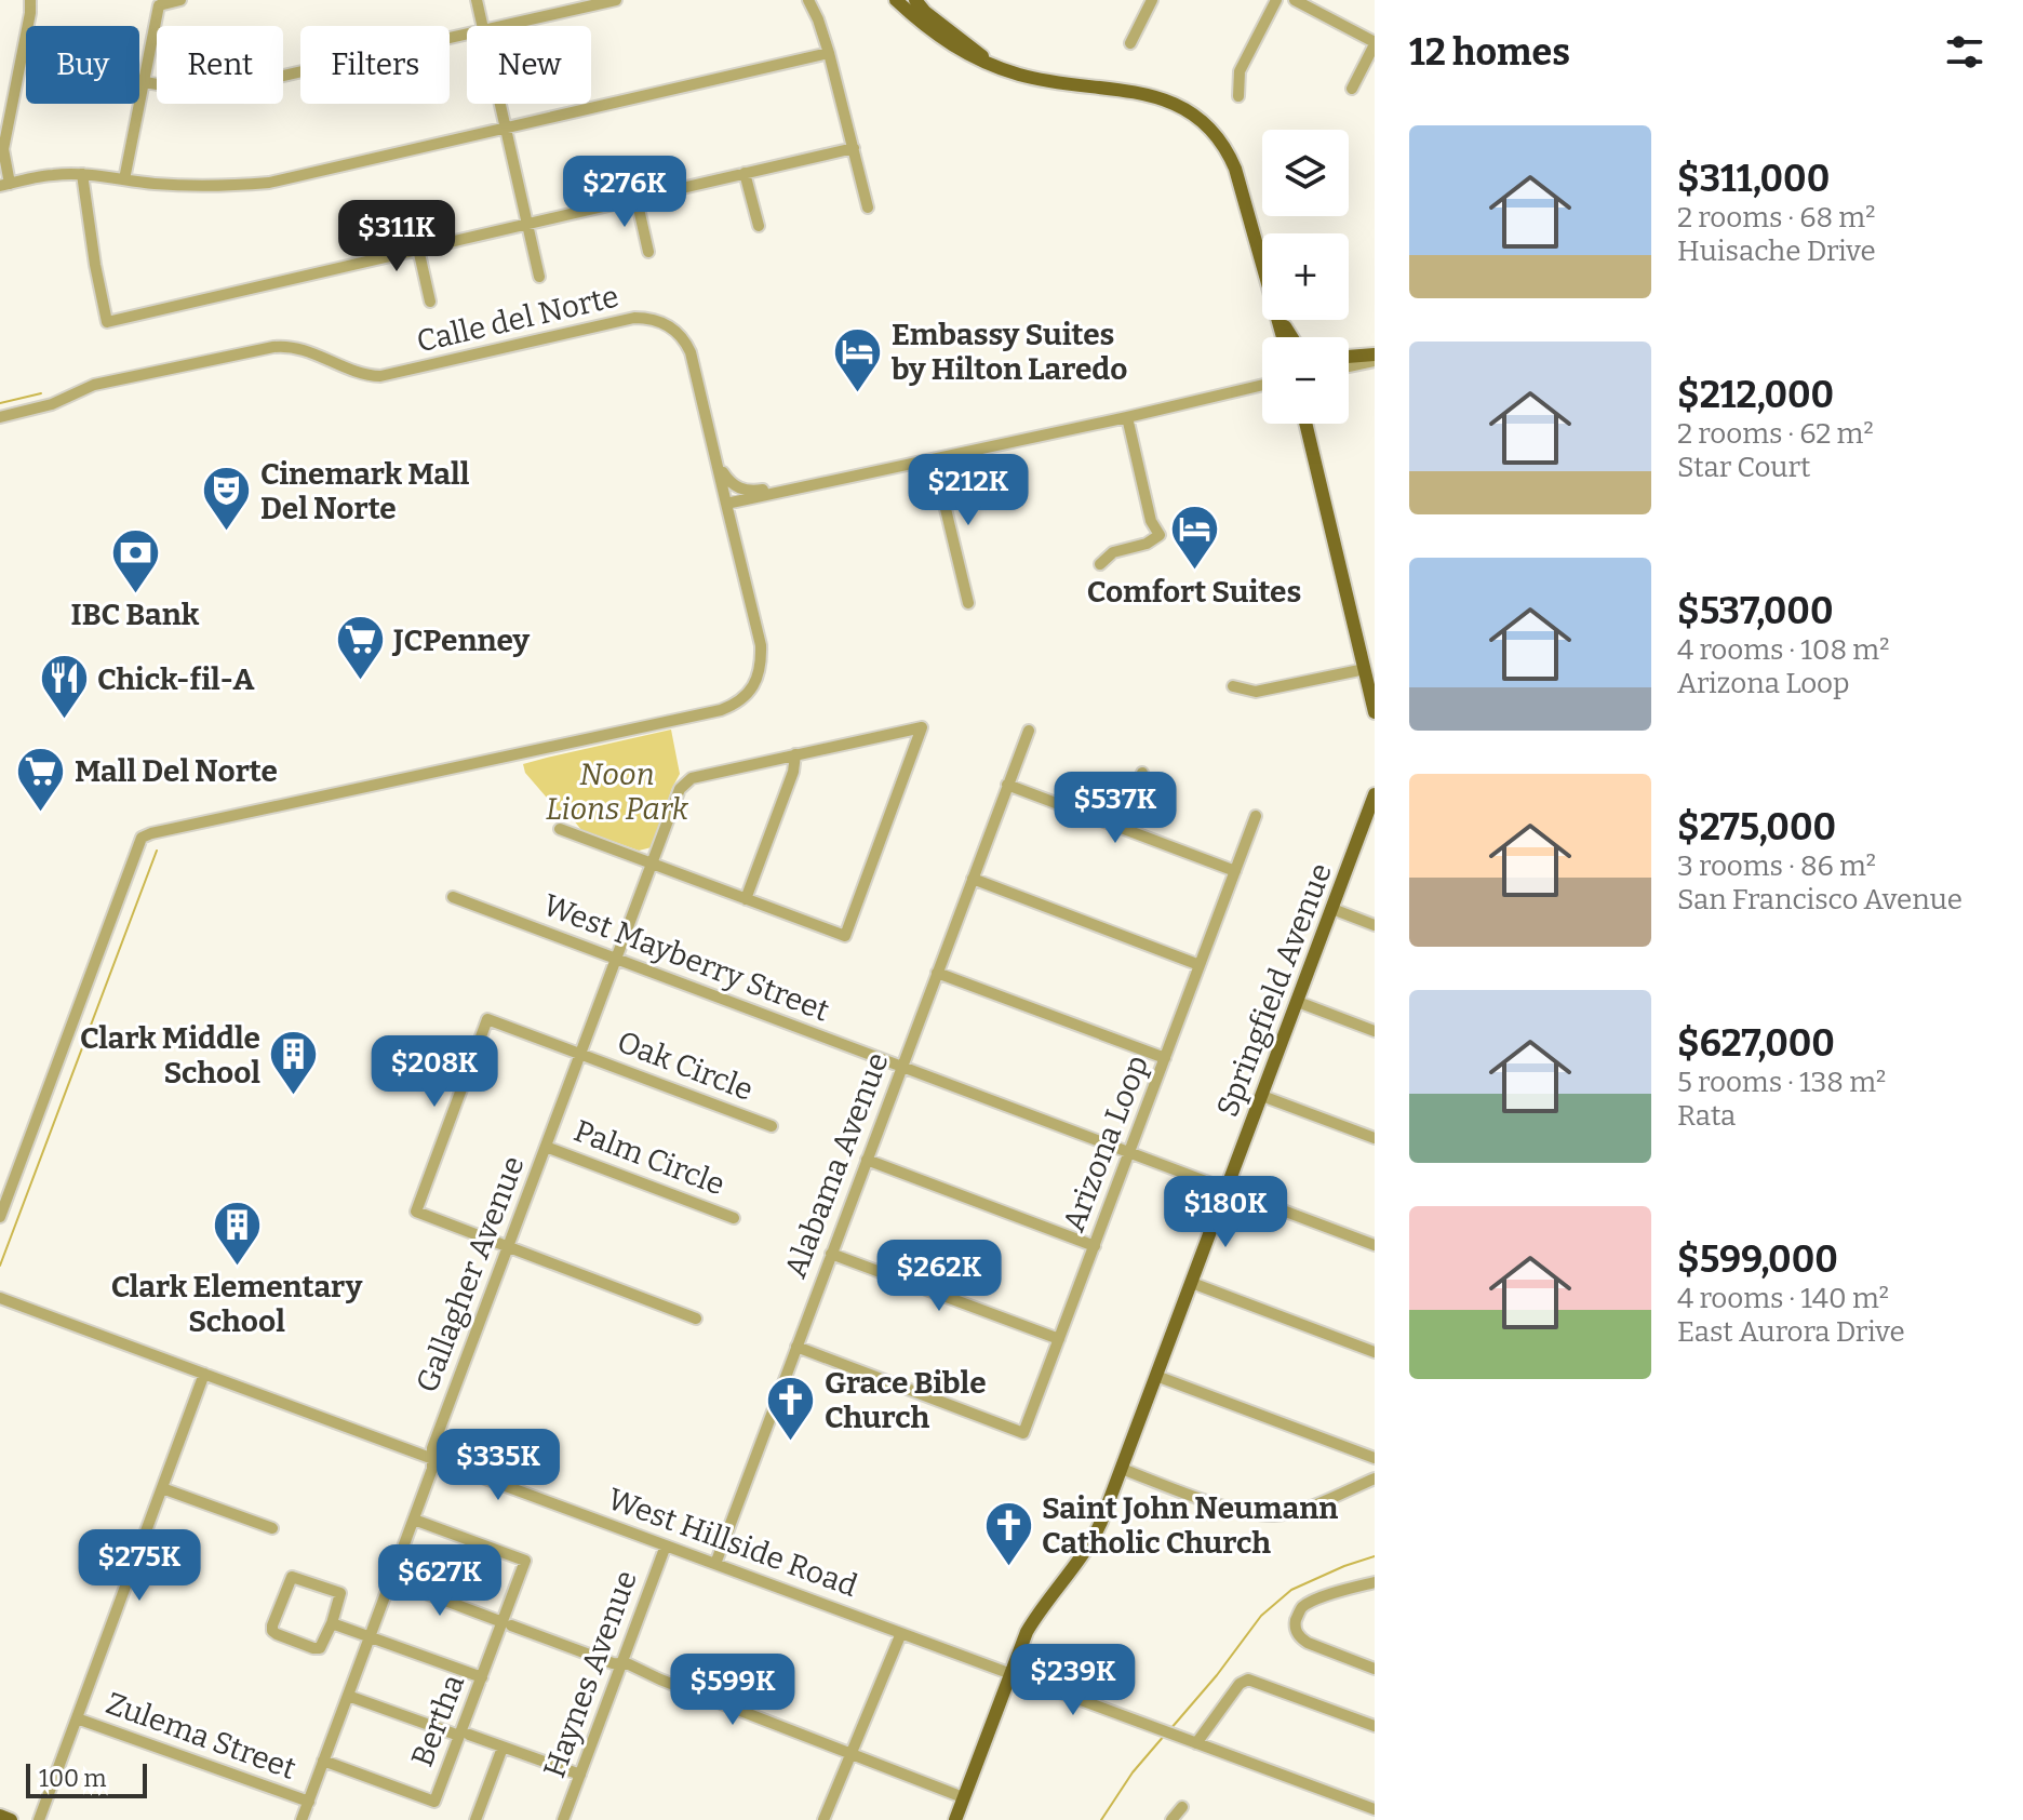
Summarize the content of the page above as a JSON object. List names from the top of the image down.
{
  "streets": {
    "main road": ["Springfield Avenue"],
    "street": [
      "Calle del Norte",
      "West Mayberry Street",
      "Oak Circle",
      "Arizona Loop",
      "Palm Circle",
      "Alabama Avenue",
      "Gallagher Avenue",
      "West Hillside Road",
      "Haynes Avenue",
      "Bertha",
      "Zulema Street"
    ]
  },
  "crossings": [
    ["West Mayberry Street", "Springfield Avenue"],
    ["West Mayberry Street", "Arizona Loop"],
    ["West Mayberry Street", "Alabama Avenue"],
    ["West Mayberry Street", "Gallagher Avenue"],
    ["Springfield Avenue", "West Hillside Road"],
    ["Oak Circle", "Gallagher Avenue"],
    ["Arizona Loop", "Alabama Avenue"],
    ["Palm Circle", "Gallagher Avenue"],
    ["Alabama Avenue", "West Hillside Road"],
    ["Gallagher Avenue", "West Hillside Road"],
    ["Gallagher Avenue", "Bertha"],
    ["Gallagher Avenue", "Zulema Street"],
    ["West Hillside Road", "Haynes Avenue"]
  ],
  "parks": ["Noon Lions Park"],
  "places": {
    "hotel": ["Embassy Suites by Hilton Laredo", "Comfort Suites"],
    "theatre": ["Cinemark Mall Del Norte"],
    "bank": ["IBC Bank"],
    "supermarket": ["JCPenney", "Mall Del Norte"],
    "restaurant": ["Chick-fil-A"],
    "building": ["Clark Middle School", "Clark Elementary School"],
    "church": ["Grace Bible Church", "Saint John Neumann Catholic Church"]
  },
  "scale_bar": "100 m",
  "page": {
    "heading": "12 homes",
    "chip": [
      "Buy",
      "Rent",
      "Filters",
      "New"
    ],
    "list": [
      {
        "name": "$311,000",
        "note": "2 rooms · 68 m² · Huisache Drive"
      },
      {
        "name": "$212,000",
        "note": "2 rooms · 62 m² · Star Court"
      },
      {
        "name": "$537,000",
        "note": "4 rooms · 108 m² · Arizona Loop"
      },
      {
        "name": "$275,000",
        "note": "3 rooms · 86 m² · San Francisco Avenue"
      },
      {
        "name": "$627,000",
        "note": "5 rooms · 138 m² · Rata"
      },
      {
        "name": "$599,000",
        "note": "4 rooms · 140 m² · East Aurora Drive"
      }
    ],
    "map_buttons": ["+", "−"],
    "price": [
      "$276K",
      "$311K",
      "$212K",
      "$537K",
      "$208K",
      "$180K",
      "$262K",
      "$335K",
      "$275K",
      "$627K",
      "$239K",
      "$599K"
    ],
    "scale": "100 m"
  }
}
